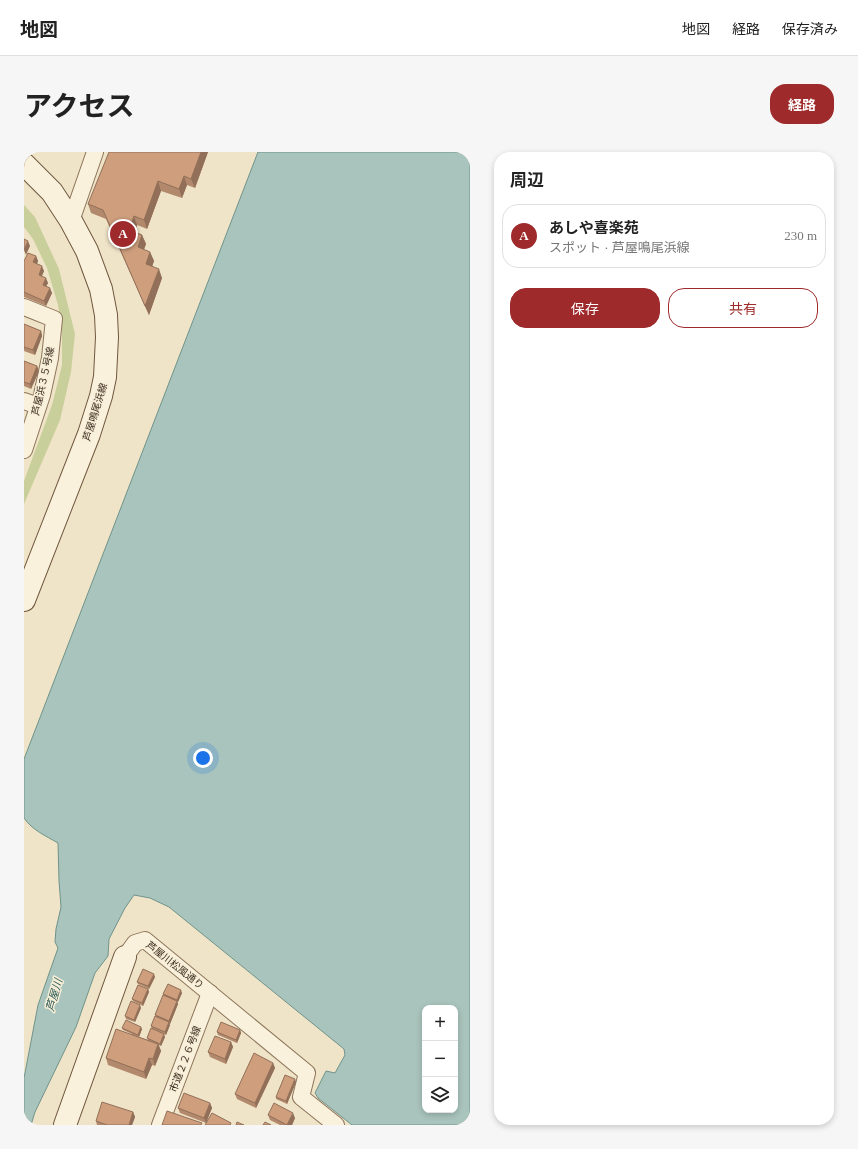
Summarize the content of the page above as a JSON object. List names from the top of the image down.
{
  "streets": {
    "main road": ["芦屋鳴尾浜線", "芦屋川松風通り"],
    "street": ["芦屋浜３５号線", "市道２２６号線"]
  },
  "crossings": [
    ["芦屋川松風通り", "市道２２６号線"]
  ],
  "water": ["芦屋川"],
  "page": {
    "header": "地図",
    "nav": ["地図", "経路", "保存済み"],
    "title": "アクセス",
    "buttons": [
      "経路",
      ["保存", "共有"]
    ],
    "heading": "周辺",
    "list": [
      {
        "mark": "A",
        "name": "あしや喜楽苑",
        "note": "スポット · 芦屋鳴尾浜線",
        "value": "230 m"
      }
    ],
    "pins": "A",
    "map_buttons": ["+", "−"]
  }
}
